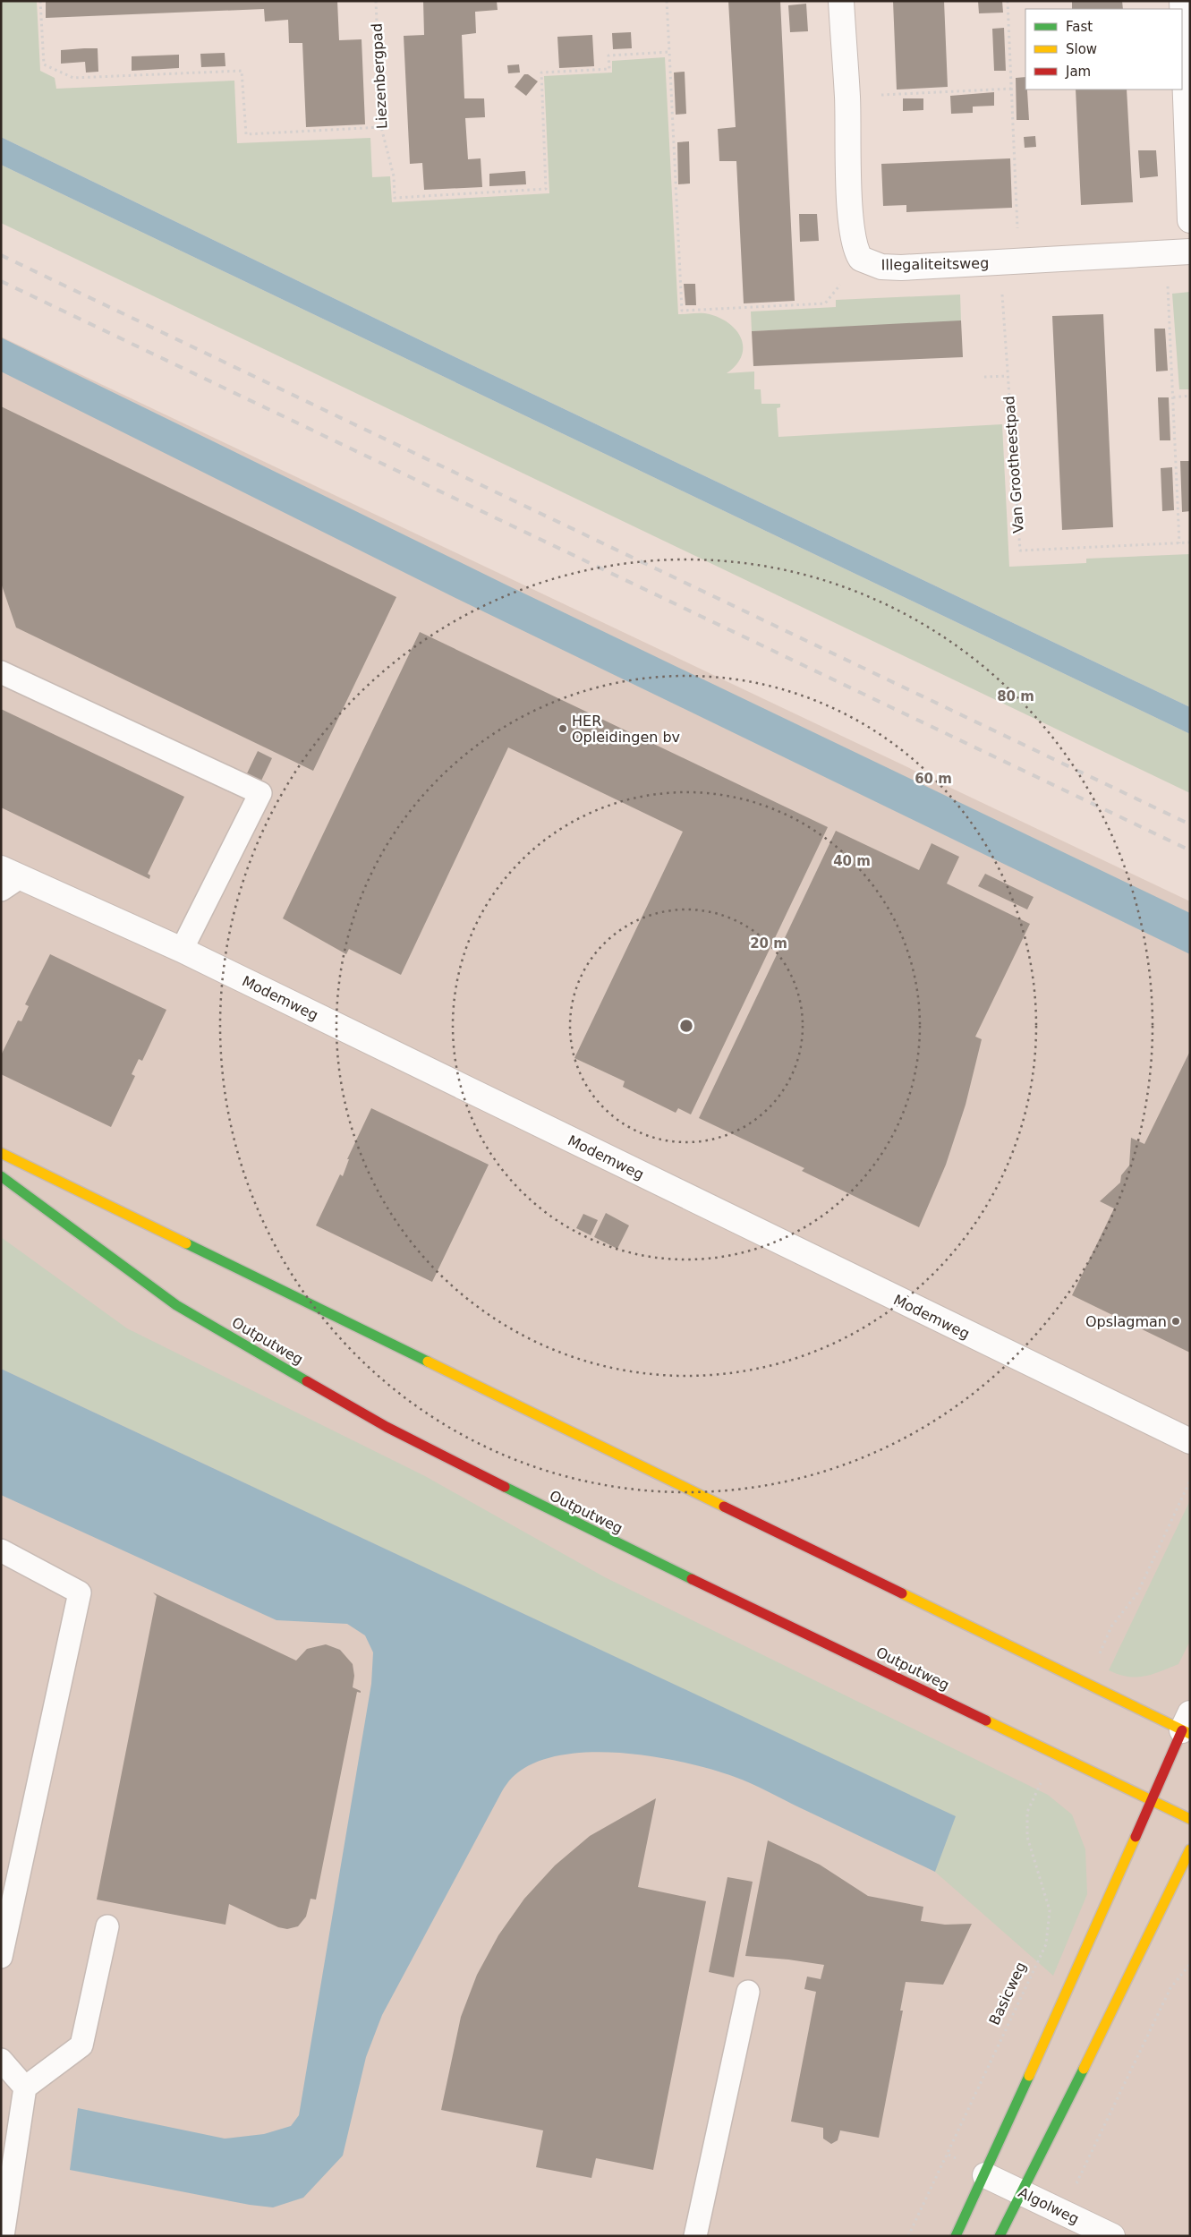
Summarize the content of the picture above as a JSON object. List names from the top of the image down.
{
  "streets": {
    "main road": ["Outputweg"],
    "street": ["Illegaliteitsweg", "Modemweg", "Algolweg"],
    "path": ["Liezenbergpad", "Van Grootheestpad", "Basicweg"]
  },
  "crossings": [
    ["Illegaliteitsweg", "Van Grootheestpad"],
    ["Outputweg", "Basicweg"]
  ],
  "places": ["HER Opleidingen bv", "Opslagman"],
  "legend": ["Fast", "Slow", "Jam"],
  "rings": [
    "80 m",
    "60 m",
    "40 m",
    "20 m"
  ]
}
